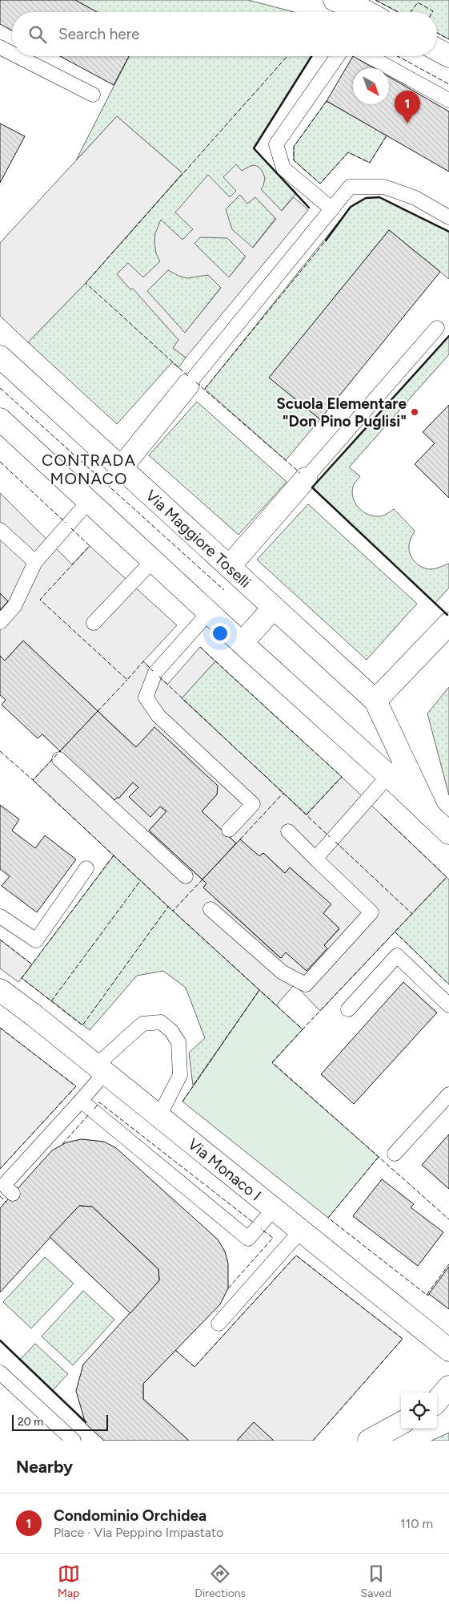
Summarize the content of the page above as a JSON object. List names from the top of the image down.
{
  "streets": {
    "street": ["Via Maggiore Toselli", "Via Monaco I"]
  },
  "districts": ["CONTRADA MONACO"],
  "places": ["Scuola Elementare \"Don Pino Puglisi\""],
  "scale_bar": "20 m",
  "north": "bottom right",
  "page": {
    "search": "Search here",
    "pins": "1",
    "scale": "20 m",
    "heading": "Nearby",
    "list": [
      {
        "mark": "1",
        "name": "Condominio Orchidea",
        "note": "Place · Via Peppino Impastato",
        "value": "110 m"
      }
    ],
    "nav": ["Map", "Directions", "Saved"]
  }
}
